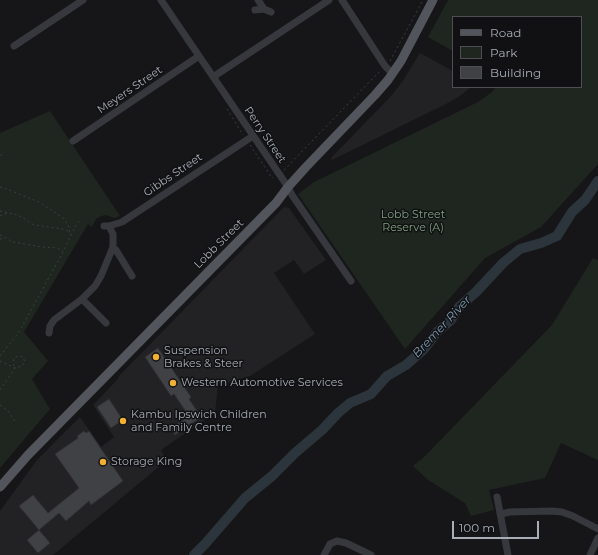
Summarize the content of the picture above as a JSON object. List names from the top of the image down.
{
  "streets": {
    "main road": ["Lobb Street"],
    "street": ["Meyers Street", "Perry Street", "Gibbs Street"]
  },
  "crossings": [
    ["Meyers Street", "Perry Street"],
    ["Perry Street", "Gibbs Street"],
    ["Perry Street", "Lobb Street"]
  ],
  "water": ["Bremer River"],
  "parks": ["Lobb Street Reserve (A)"],
  "places": [
    "Suspension Brakes & Steer",
    "Western Automotive Services",
    "Kambu Ipswich Children and Family Centre",
    "Storage King"
  ],
  "legend": ["Road", "Park", "Building"],
  "scale_bar": "100 m"
}
